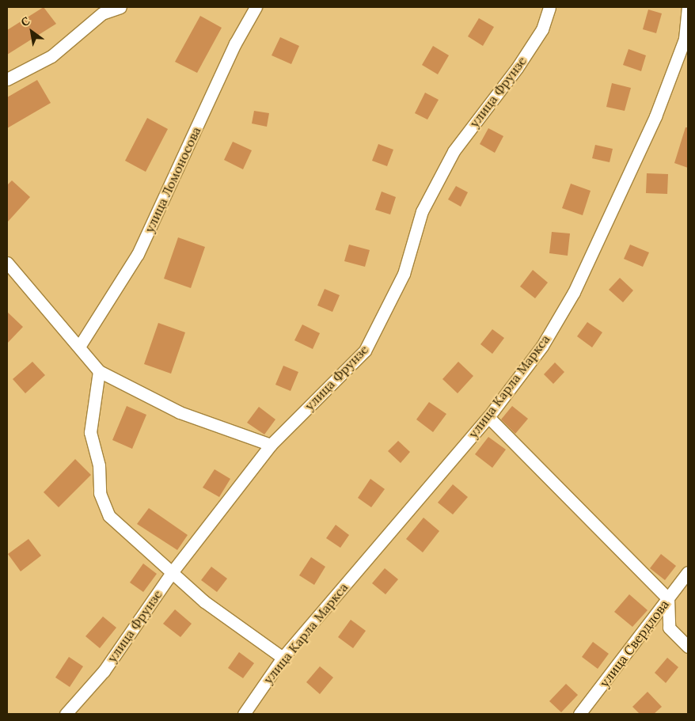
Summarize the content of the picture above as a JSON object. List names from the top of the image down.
{
  "streets": {
    "street": [
      "улица Фрунзе",
      "улица Ломоносова",
      "улица Карла Маркса",
      "улица Свердлова"
    ]
  },
  "north": "top left"
}
